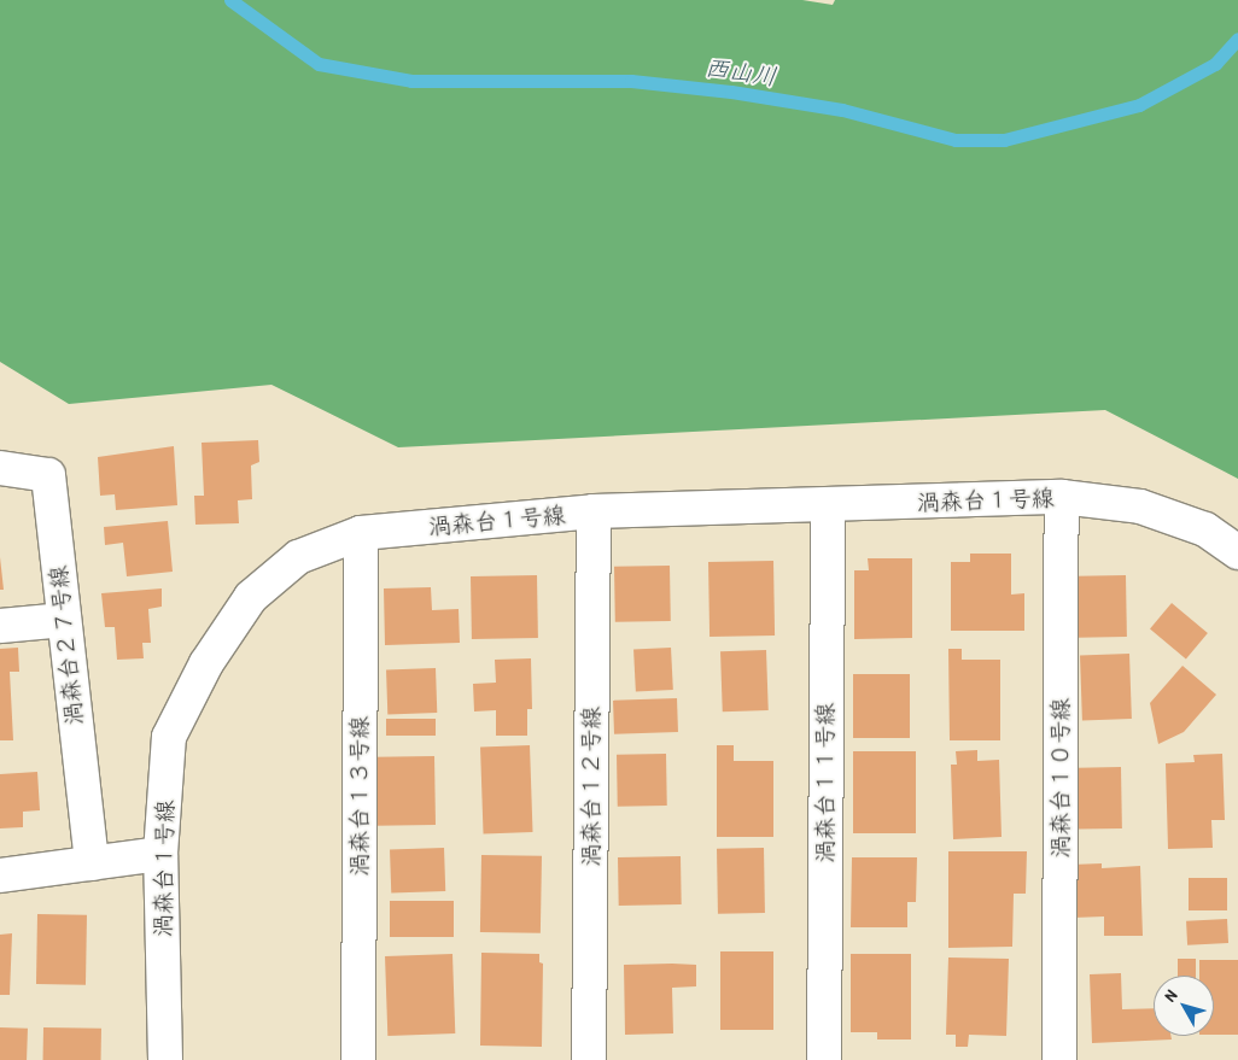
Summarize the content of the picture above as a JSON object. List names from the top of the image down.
{
  "streets": {
    "street": [
      "渦森台１号線",
      "渦森台２７号線",
      "渦森台１０号線",
      "渦森台１１号線",
      "渦森台１２号線",
      "渦森台１３号線"
    ]
  },
  "crossings": [
    ["渦森台１号線", "渦森台１０号線"],
    ["渦森台１号線", "渦森台１１号線"],
    ["渦森台１号線", "渦森台１２号線"],
    ["渦森台１号線", "渦森台１３号線"]
  ],
  "water": ["西山川"],
  "north": "top left"
}
